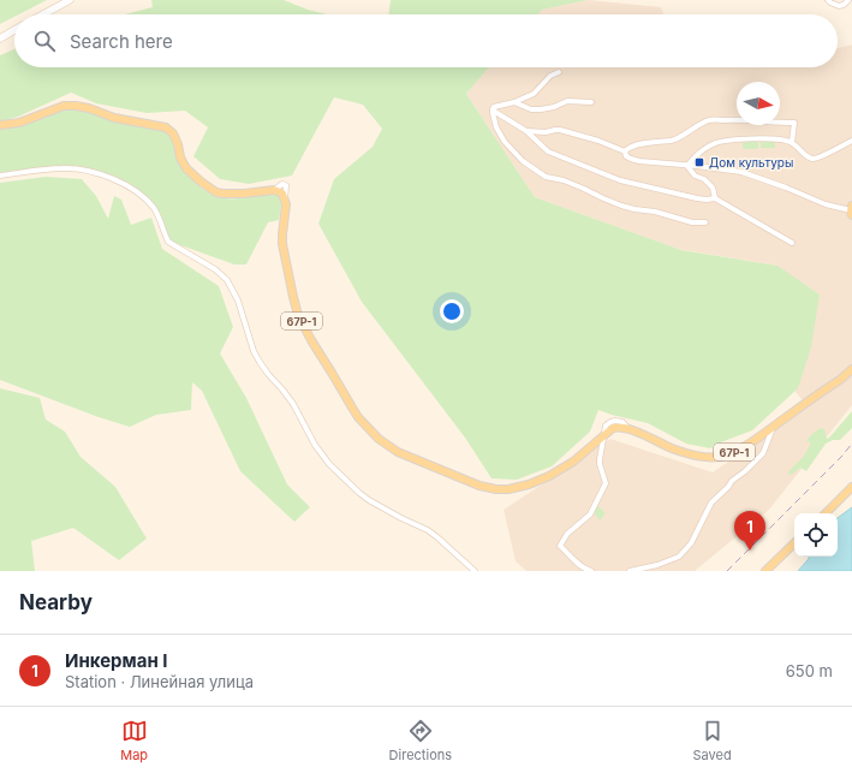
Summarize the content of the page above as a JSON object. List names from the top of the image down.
{
  "streets": {
    "main road": ["67Р-1"]
  },
  "places": {
    "transit": ["Дом культуры"]
  },
  "north": "right",
  "page": {
    "search": "Search here",
    "pins": "1",
    "heading": "Nearby",
    "list": [
      {
        "mark": "1",
        "name": "Инкерман I",
        "note": "Station · Линейная улица",
        "value": "650 m"
      }
    ],
    "nav": ["Map", "Directions", "Saved"]
  }
}
